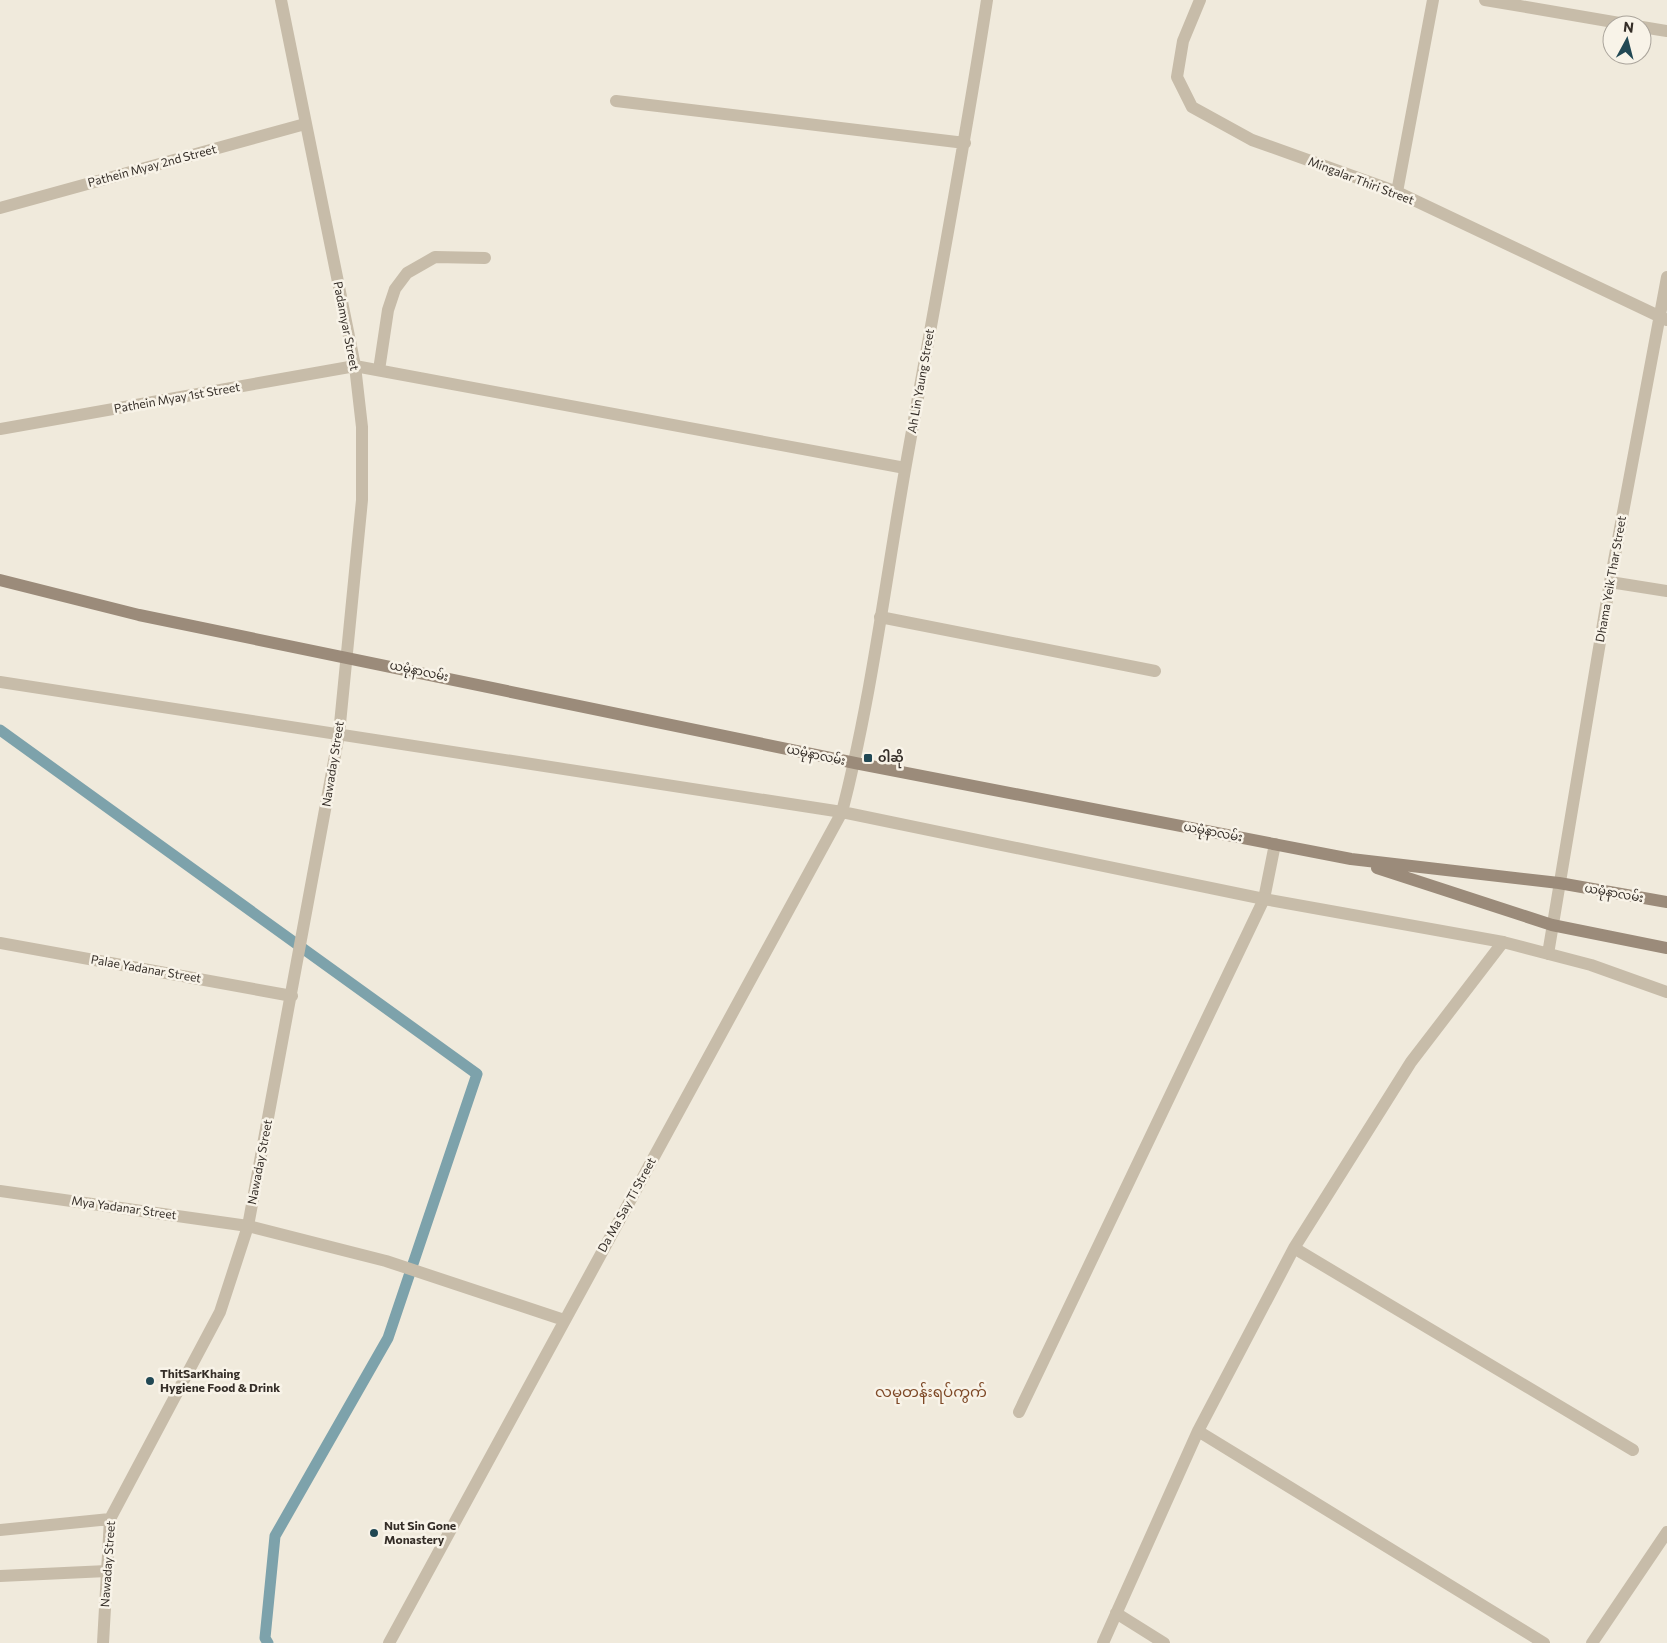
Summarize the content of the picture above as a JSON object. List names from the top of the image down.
{
  "streets": {
    "main road": ["ယမုံနာလမ်း"],
    "street": [
      "Pathein Myay 2nd Street",
      "Mingalar Thiri Street",
      "Padamyar Street",
      "Ah Lin Yaung Street",
      "Pathein Myay 1st Street",
      "Dhama Yeik Thar Street",
      "Nawaday Street",
      "Palae Yadanar Street",
      "Da Ma Say Ti Street",
      "Mya Yadanar Street"
    ]
  },
  "crossings": [
    ["Pathein Myay 2nd Street", "Padamyar Street"],
    ["Mingalar Thiri Street", "Dhama Yeik Thar Street"],
    ["Padamyar Street", "Pathein Myay 1st Street"],
    ["Padamyar Street", "ယမုံနာလမ်း"],
    ["Padamyar Street", "Nawaday Street"],
    ["Ah Lin Yaung Street", "Pathein Myay 1st Street"],
    ["Ah Lin Yaung Street", "ယမုံနာလမ်း"],
    ["Ah Lin Yaung Street", "Da Ma Say Ti Street"],
    ["Dhama Yeik Thar Street", "ယမုံနာလမ်း"],
    ["ယမုံနာလမ်း", "Nawaday Street"],
    ["ယမုံနာလမ်း", "Da Ma Say Ti Street"],
    ["Nawaday Street", "Palae Yadanar Street"],
    ["Nawaday Street", "Mya Yadanar Street"],
    ["Da Ma Say Ti Street", "Mya Yadanar Street"]
  ],
  "districts": ["လမုတန်းရပ်ကွက်"],
  "places": {
    "transit": ["ဝါဆို"],
    "other": ["ThitSarKhaing Hygiene Food & Drink", "Nut Sin Gone Monastery"]
  },
  "north": "top"
}
